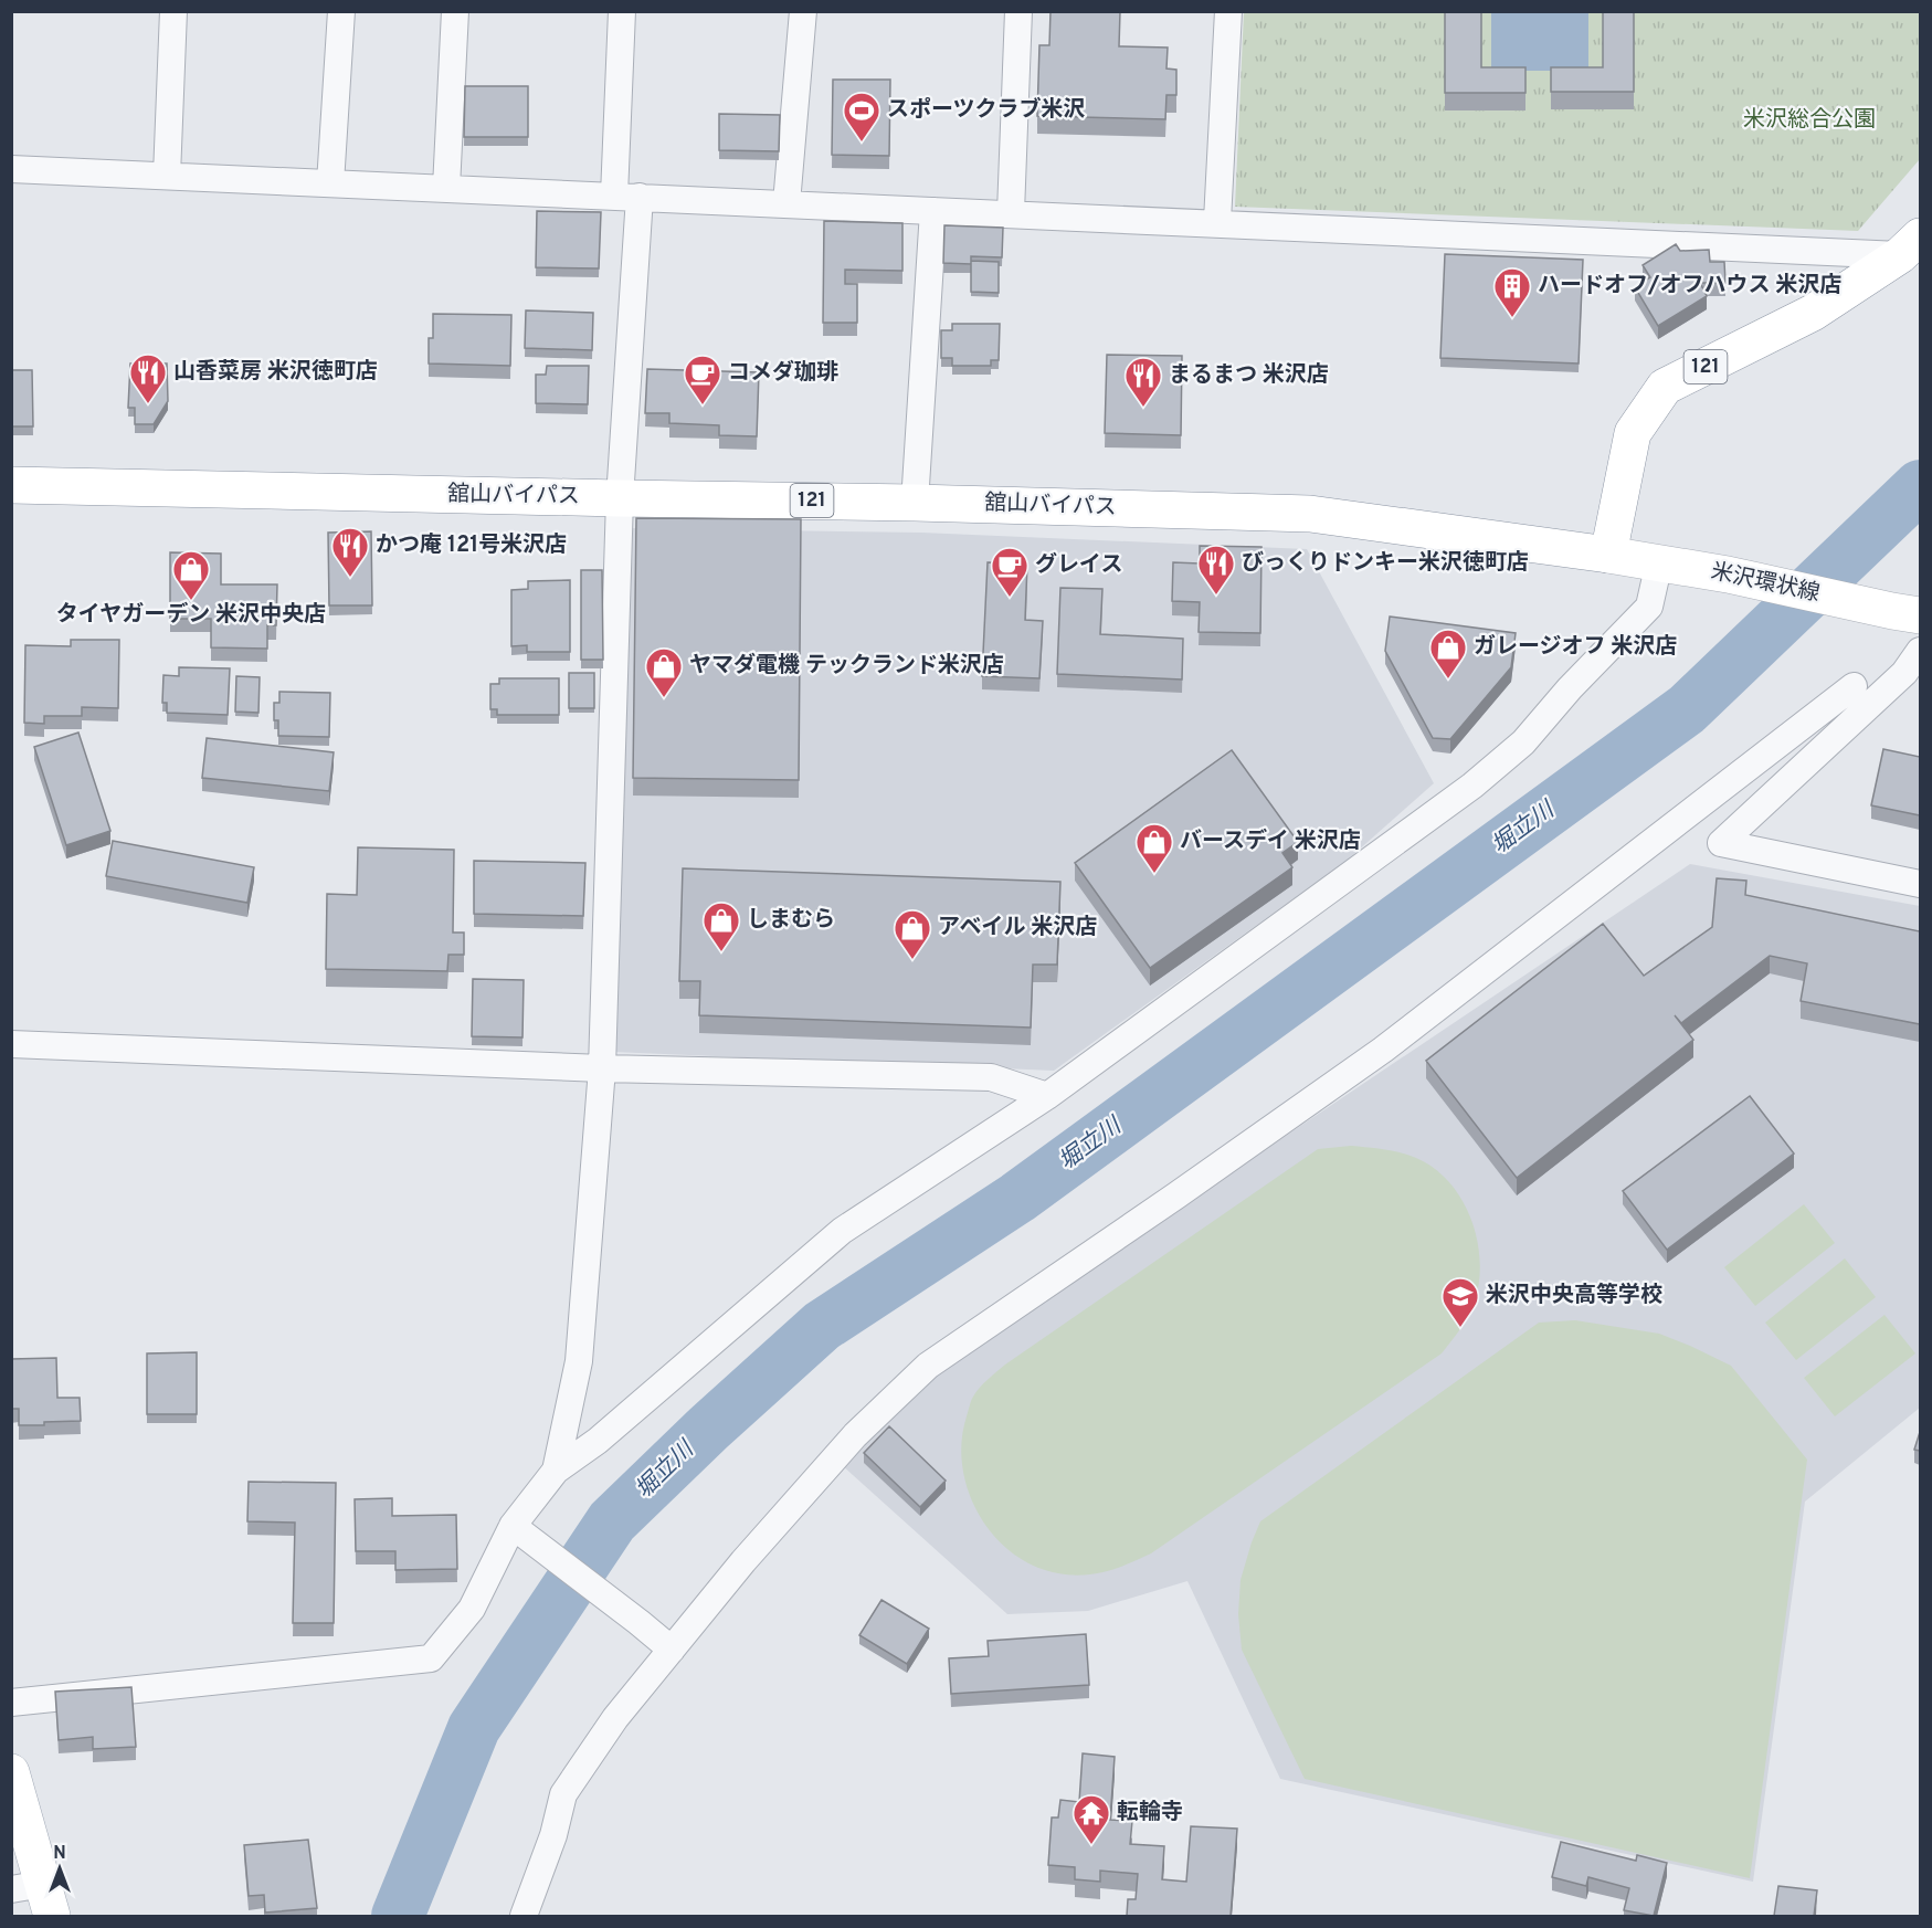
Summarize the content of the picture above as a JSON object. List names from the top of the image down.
{
  "streets": {
    "main road": ["121", "舘山バイパス", "米沢環状線"]
  },
  "crossings": [
    ["121", "舘山バイパス"],
    ["121", "米沢環状線"],
    ["舘山バイパス", "米沢環状線"]
  ],
  "water": ["堀立川"],
  "parks": ["米沢総合公園"],
  "places": {
    "sports": ["スポーツクラブ米沢"],
    "building": ["ハードオフ/オフハウス 米沢店"],
    "restaurant": [
      "山香菜房 米沢徳町店",
      "まるまつ 米沢店",
      "かつ庵 121号米沢店",
      "びっくりドンキー米沢徳町店"
    ],
    "cafe": ["コメダ珈琲", "グレイス"],
    "shop": [
      "タイヤガーデン 米沢中央店",
      "ガレージオフ 米沢店",
      "ヤマダ電機 テックランド米沢店",
      "バースデイ 米沢店",
      "しまむら",
      "アベイル 米沢店"
    ],
    "school or university": ["米沢中央高等学校"],
    "temple": ["転輪寺"]
  },
  "north": "top"
}
